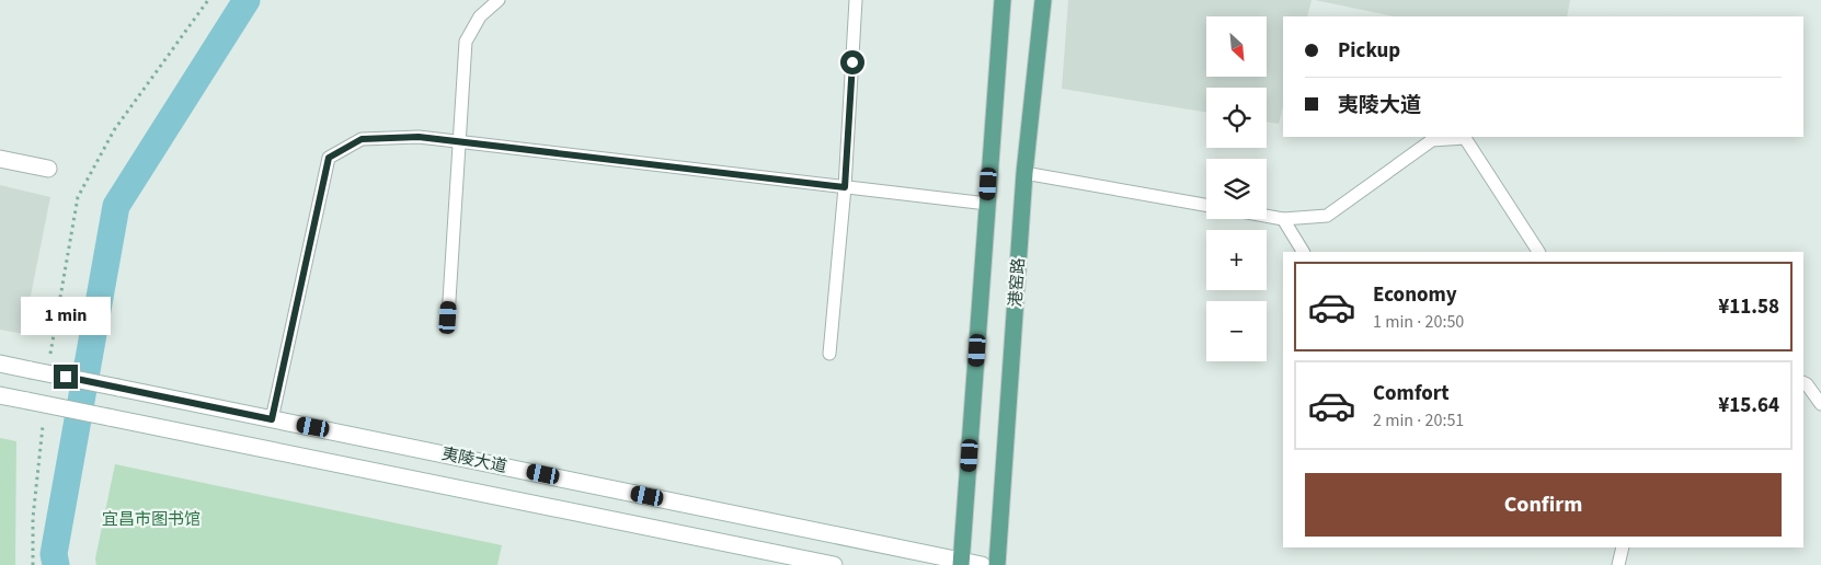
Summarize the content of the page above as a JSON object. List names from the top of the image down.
{
  "streets": {
    "main road": ["港窑路", "夷陵大道"]
  },
  "parks": ["宜昌市图书馆"],
  "north": "bottom right",
  "page": {
    "map_buttons": ["+", "−"],
    "banner": ["Pickup", "夷陵大道"],
    "list": [
      {
        "name": "Economy",
        "note": "1 min · 20:50",
        "value": "¥11.58"
      },
      {
        "name": "Comfort",
        "note": "2 min · 20:51",
        "value": "¥15.64"
      }
    ],
    "bubble": "1 min",
    "buttons": "Confirm"
  }
}
